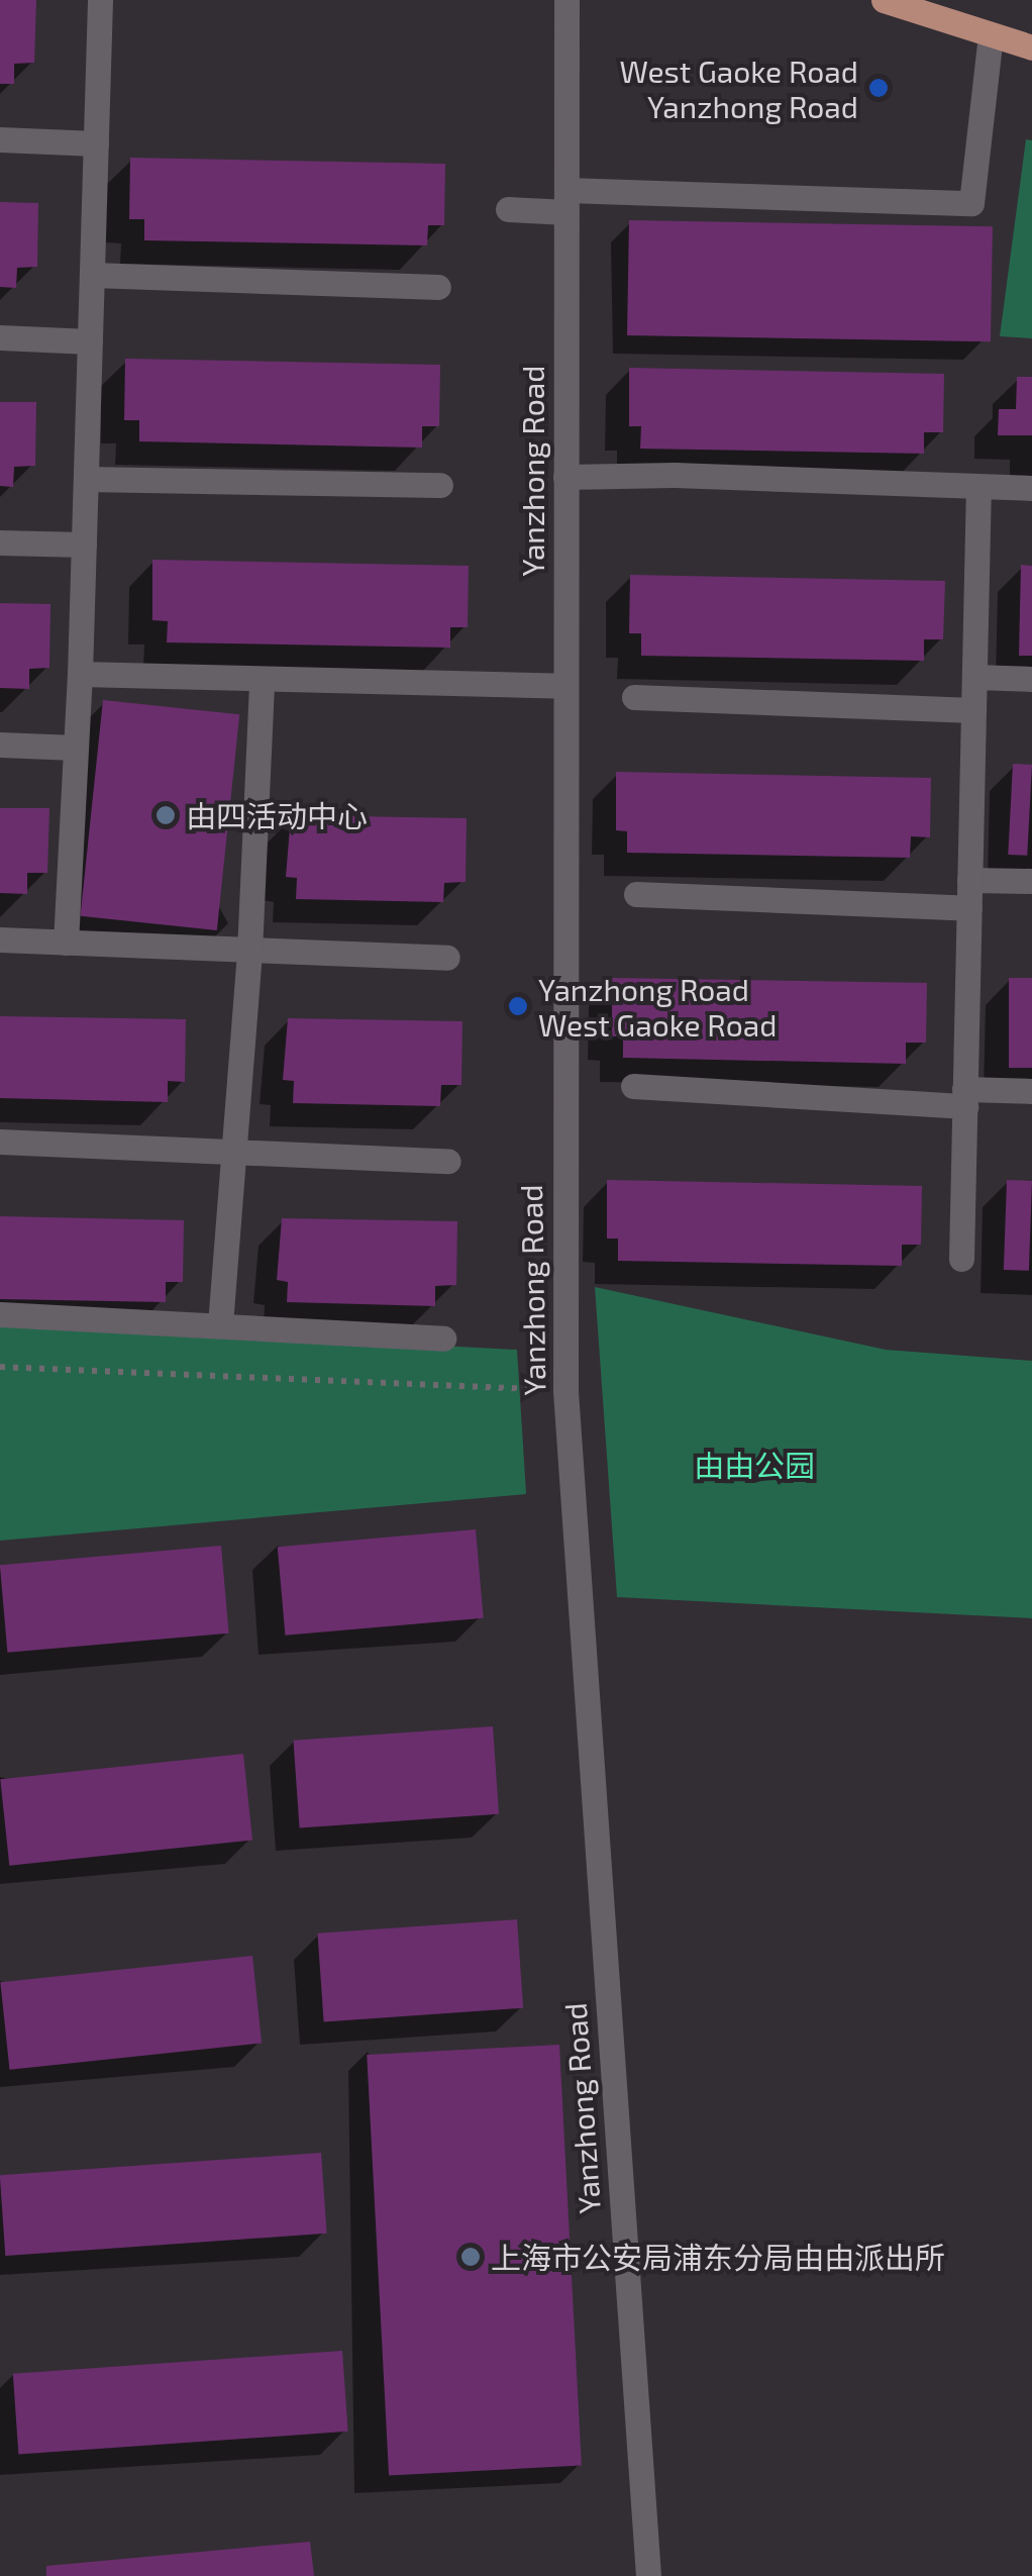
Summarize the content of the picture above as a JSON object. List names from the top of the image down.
{
  "streets": {
    "street": ["Yanzhong Road"]
  },
  "parks": ["由由公园"],
  "places": [
    "West Gaoke Road Yanzhong Road",
    "由四活动中心",
    "Yanzhong Road West Gaoke Road",
    "上海市公安局浦东分局由由派出所"
  ]
}
